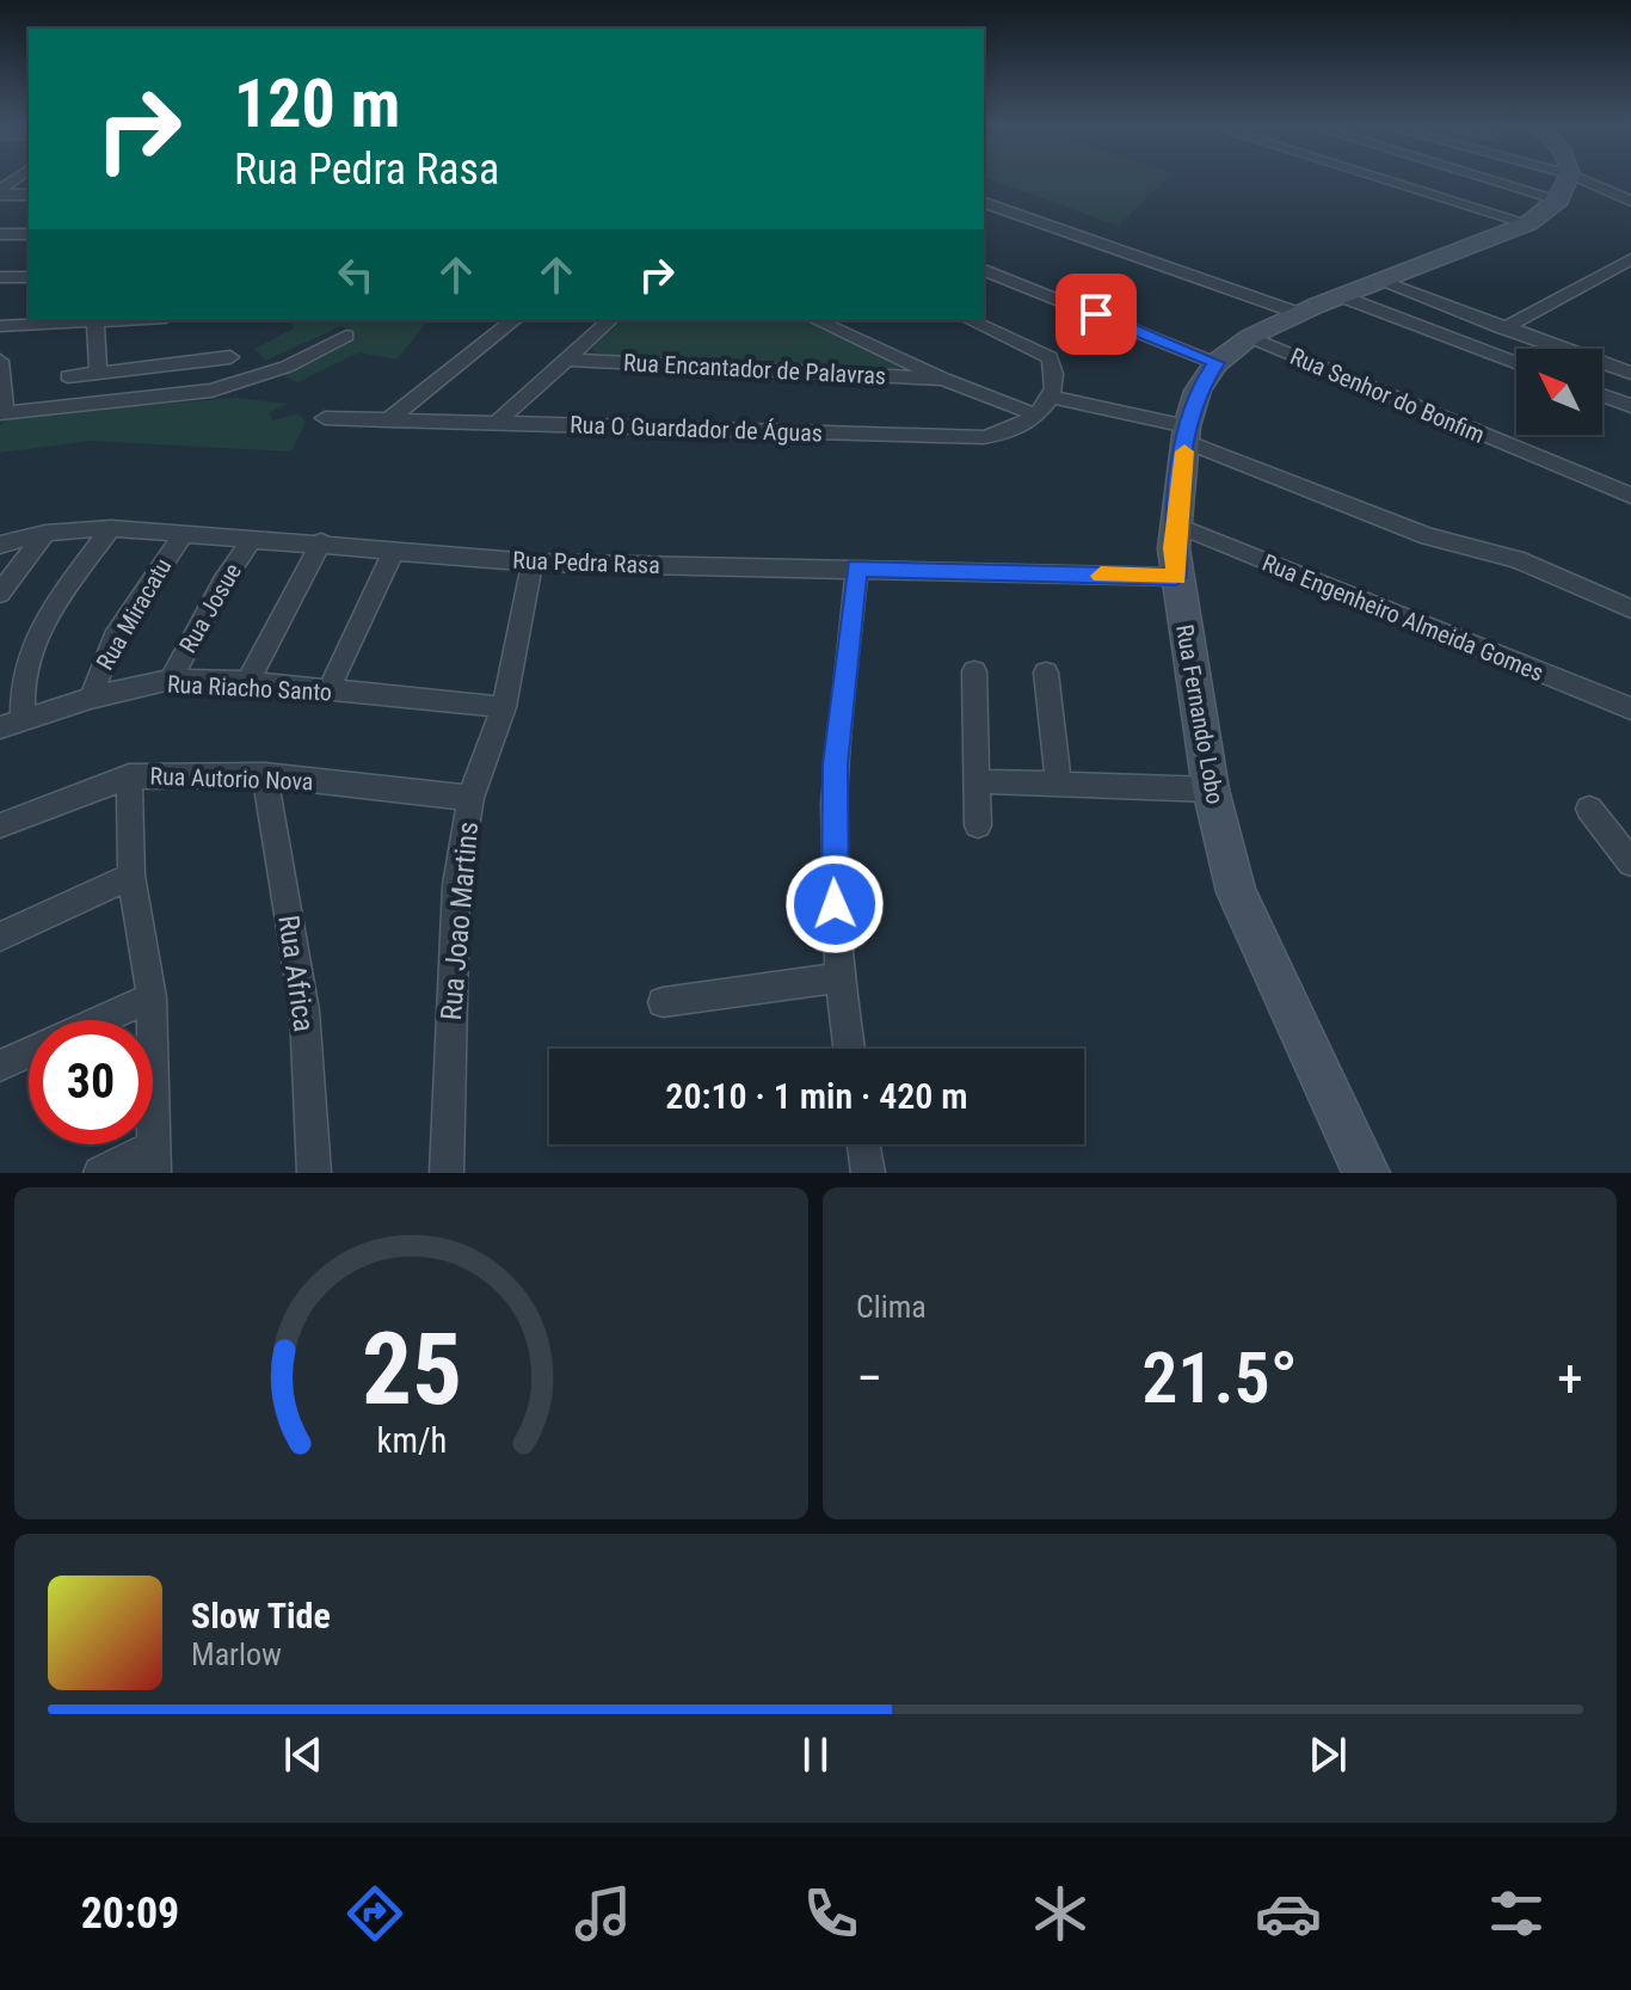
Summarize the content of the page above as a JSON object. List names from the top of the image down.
{
  "streets": {
    "main road": ["Rua Fernando Lobo"],
    "street": [
      "Rua Encantador de Palavras",
      "Rua Senhor do Bonfim",
      "Rua O Guardador de Águas",
      "Rua Pedra Rasa",
      "Rua Josue",
      "Rua Miracatu",
      "Rua Engenheiro Almeida Gomes",
      "Rua Riacho Santo",
      "Rua Autorio Nova",
      "Rua Joao Martins",
      "Rua Africa"
    ]
  },
  "crossings": [
    ["Rua Senhor do Bonfim", "Rua Fernando Lobo"],
    ["Rua Pedra Rasa", "Rua Josue"],
    ["Rua Pedra Rasa", "Rua Miracatu"],
    ["Rua Pedra Rasa", "Rua Fernando Lobo"],
    ["Rua Pedra Rasa", "Rua Joao Martins"],
    ["Rua Josue", "Rua Riacho Santo"],
    ["Rua Miracatu", "Rua Riacho Santo"],
    ["Rua Engenheiro Almeida Gomes", "Rua Fernando Lobo"],
    ["Rua Riacho Santo", "Rua Joao Martins"],
    ["Rua Autorio Nova", "Rua Joao Martins"],
    ["Rua Autorio Nova", "Rua Africa"]
  ],
  "north": "top left",
  "page": {
    "turn": ["120 m", "Rua Pedra Rasa"],
    "limit": "30",
    "trip": "20:10 · 1 min · 420 m",
    "tile": "Clima",
    "heat": ["−", "21.5°", "+"],
    "song": ["Slow Tide", "Marlow"],
    "tabs": "20:09",
    "gauge": ["25", "km/h"]
  }
}
